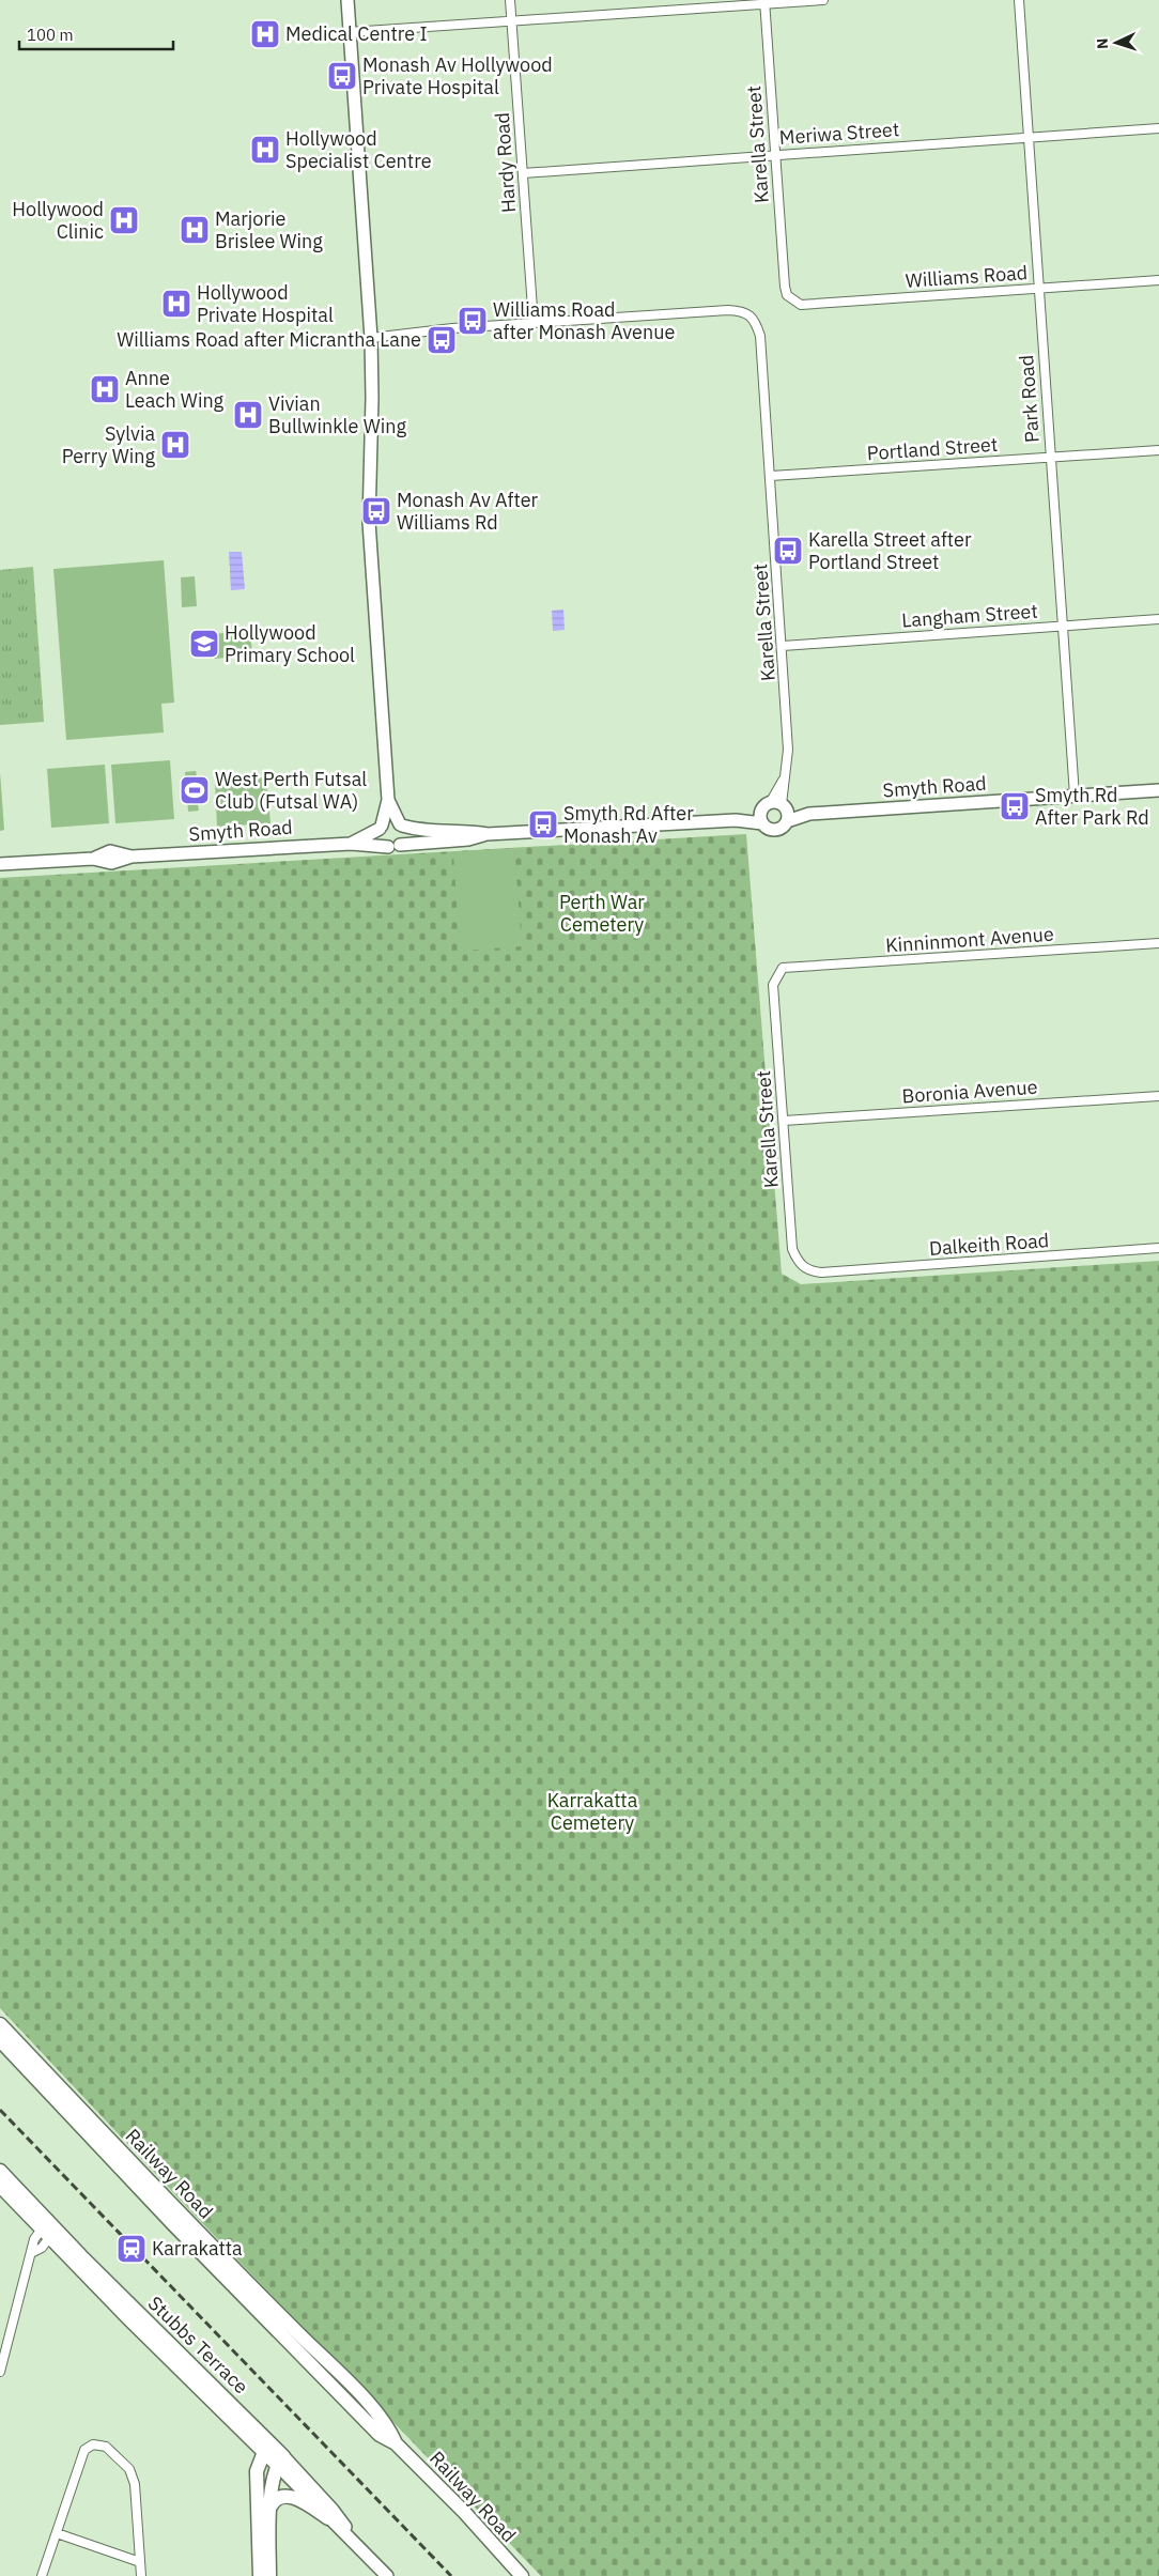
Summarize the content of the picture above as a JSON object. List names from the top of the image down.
{
  "streets": {
    "main road": ["Smyth Road", "Railway Road", "Stubbs Terrace"],
    "street": [
      "Meriwa Street",
      "Karella Street",
      "Hardy Road",
      "Williams Road",
      "Park Road",
      "Portland Street",
      "Langham Street",
      "Kinninmont Avenue",
      "Boronia Avenue",
      "Dalkeith Road"
    ]
  },
  "crossings": [
    ["Meriwa Street", "Karella Street"],
    ["Meriwa Street", "Hardy Road"],
    ["Meriwa Street", "Park Road"],
    ["Karella Street", "Hardy Road"],
    ["Karella Street", "Williams Road"],
    ["Karella Street", "Portland Street"],
    ["Karella Street", "Langham Street"],
    ["Karella Street", "Smyth Road"],
    ["Karella Street", "Kinninmont Avenue"],
    ["Karella Street", "Boronia Avenue"],
    ["Karella Street", "Dalkeith Road"],
    ["Williams Road", "Park Road"],
    ["Park Road", "Portland Street"],
    ["Park Road", "Langham Street"],
    ["Park Road", "Smyth Road"]
  ],
  "parks": ["Perth War Cemetery", "Karrakatta Cemetery"],
  "places": {
    "hospital": [
      "Medical Centre I",
      "Hollywood Specialist Centre",
      "Hollywood Clinic",
      "Marjorie Brislee Wing",
      "Hollywood Private Hospital",
      "Anne Leach Wing",
      "Vivian Bullwinkle Wing",
      "Sylvia Perry Wing"
    ],
    "bus stop": [
      "Monash Av Hollywood Private Hospital",
      "Williams Road after Monash Avenue",
      "Williams Road after Micrantha Lane",
      "Monash Av After Williams Rd",
      "Karella Street after Portland Street",
      "Smyth Rd After Park Rd",
      "Smyth Rd After Monash Av"
    ],
    "school or university": ["Hollywood Primary School"],
    "sports": ["West Perth Futsal Club (Futsal WA)"],
    "station": ["Karrakatta"]
  },
  "scale_bar": "100 m",
  "north": "left"
}
